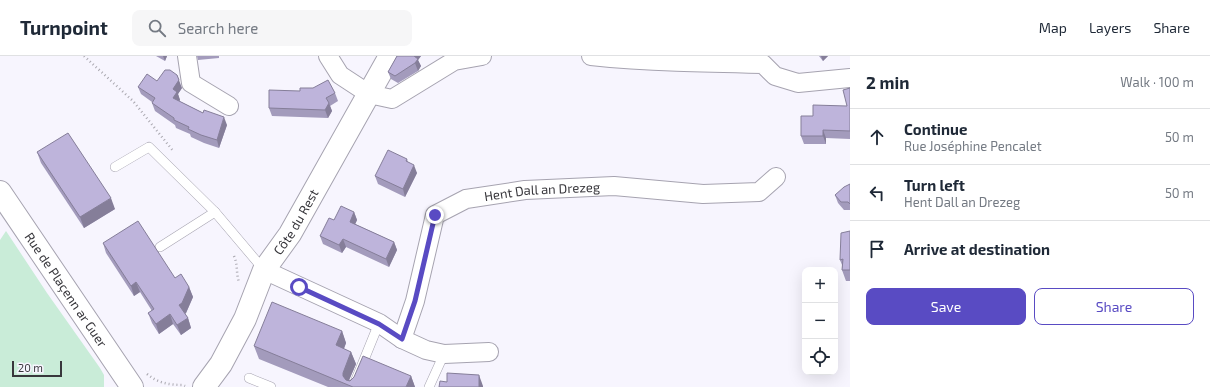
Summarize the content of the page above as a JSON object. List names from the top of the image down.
{
  "streets": {
    "street": ["Hent Dall an Drezeg", "Côte du Rest", "Rue de Plaçenn ar Guer"]
  },
  "scale_bar": "20 m",
  "page": {
    "header": "Turnpoint",
    "search": "Search here",
    "nav": ["Map", "Layers", "Share"],
    "heading": ["2 min", "Walk · 100 m"],
    "list": [
      ["Continue", "Rue Joséphine Pencalet", "50 m"],
      ["Turn left", "Hent Dall an Drezeg", "50 m"],
      "Arrive at destination"
    ],
    "map_buttons": ["+", "−"],
    "buttons": ["Save", "Share"],
    "scale": "20 m"
  }
}
